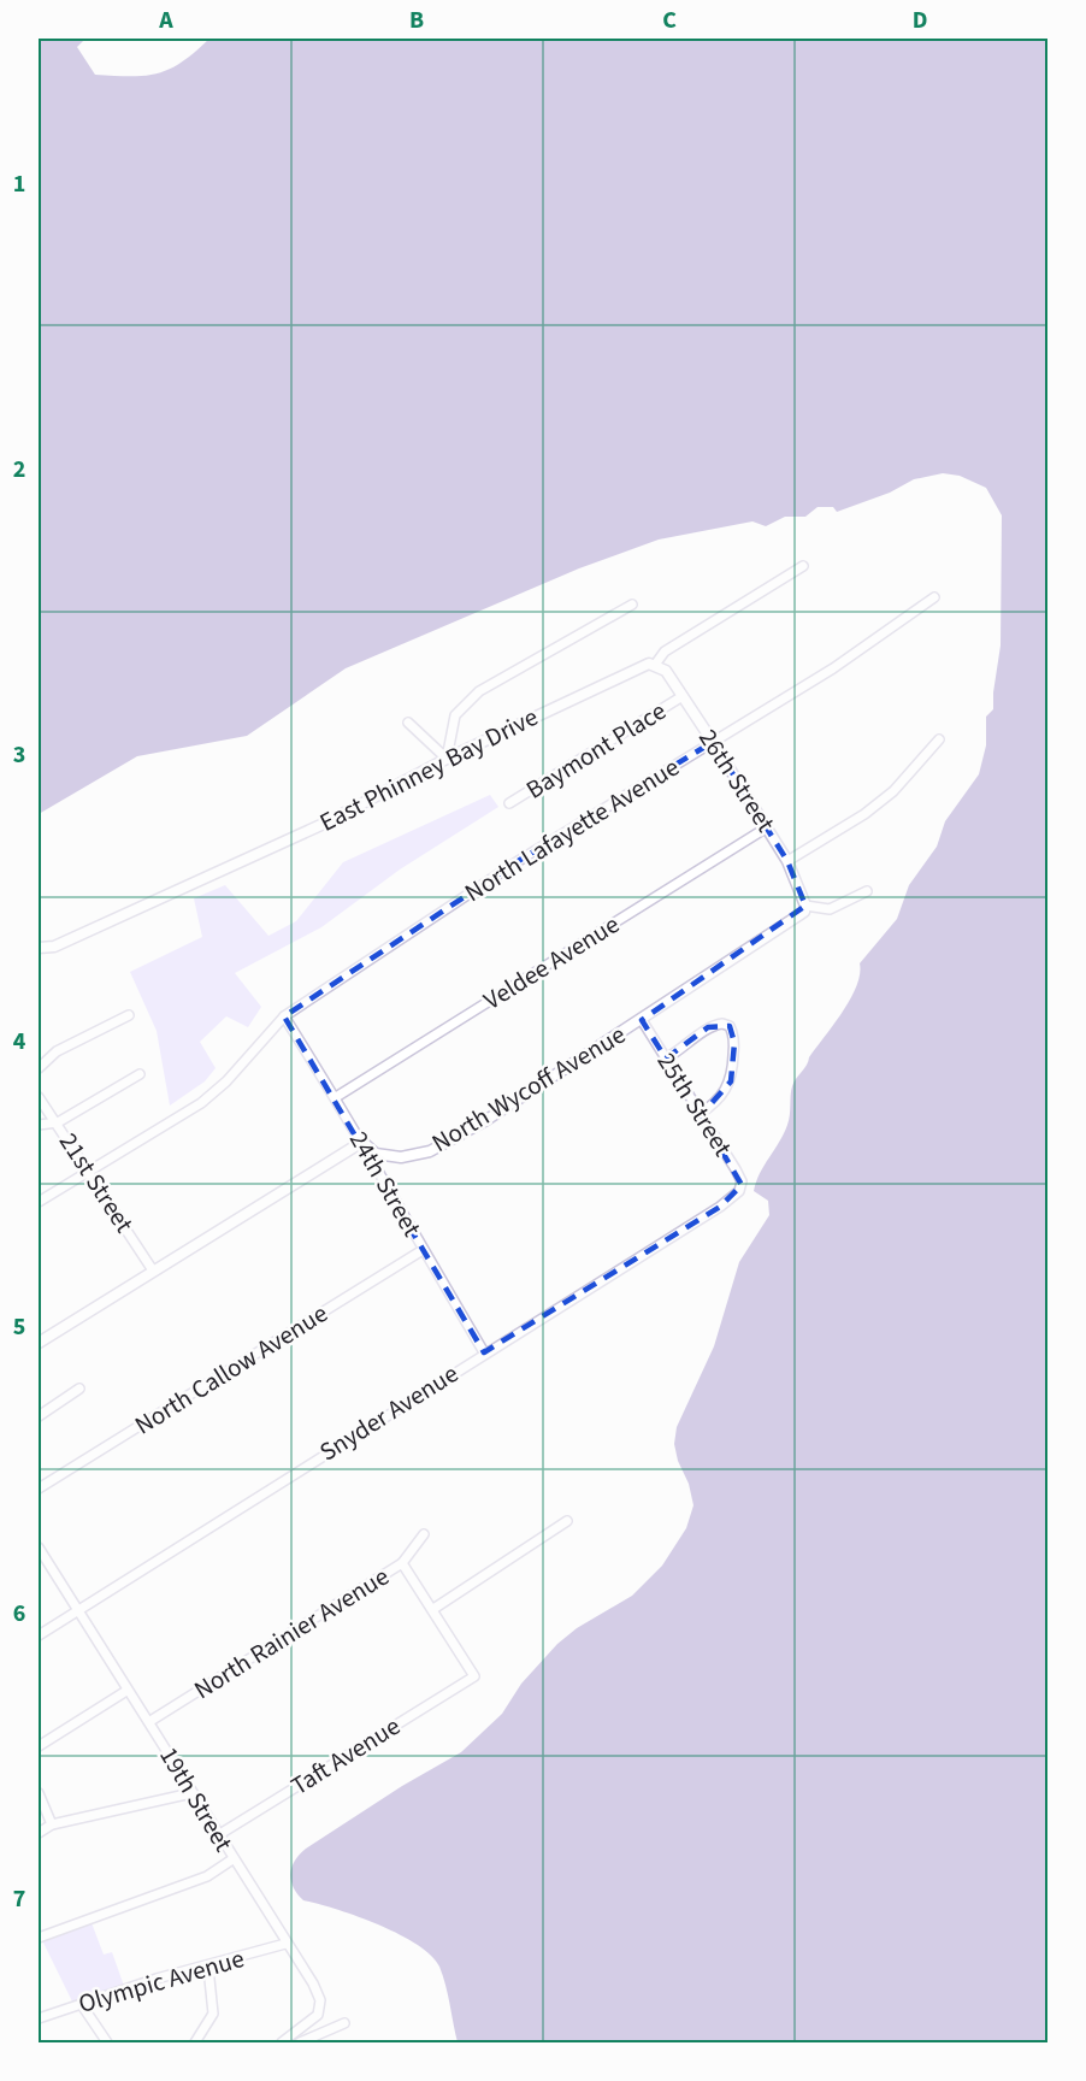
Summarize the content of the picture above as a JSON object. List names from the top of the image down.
{
  "streets": {
    "street": [
      "Baymont Place",
      "East Phinney Bay Drive",
      "26th Street",
      "North Lafayette Avenue",
      "Veldee Avenue",
      "North Wycoff Avenue",
      "25th Street",
      "21st Street",
      "24th Street",
      "North Callow Avenue",
      "Snyder Avenue",
      "North Rainier Avenue",
      "Taft Avenue",
      "19th Street",
      "Olympic Avenue"
    ]
  },
  "crossings": [
    ["Baymont Place", "26th Street"],
    ["East Phinney Bay Drive", "26th Street"],
    ["26th Street", "North Lafayette Avenue"],
    ["26th Street", "Veldee Avenue"],
    ["26th Street", "North Wycoff Avenue"],
    ["North Lafayette Avenue", "21st Street"],
    ["North Lafayette Avenue", "24th Street"],
    ["Veldee Avenue", "24th Street"],
    ["North Wycoff Avenue", "25th Street"],
    ["North Wycoff Avenue", "24th Street"],
    ["25th Street", "Snyder Avenue"],
    ["24th Street", "North Callow Avenue"],
    ["24th Street", "Snyder Avenue"],
    ["Snyder Avenue", "19th Street"],
    ["North Rainier Avenue", "19th Street"],
    ["Taft Avenue", "19th Street"],
    ["19th Street", "Olympic Avenue"]
  ],
  "grid": {
    "columns": [
      "A",
      "B",
      "C",
      "D"
    ],
    "rows": [
      "1",
      "2",
      "3",
      "4",
      "5",
      "6",
      "7"
    ]
  }
}
